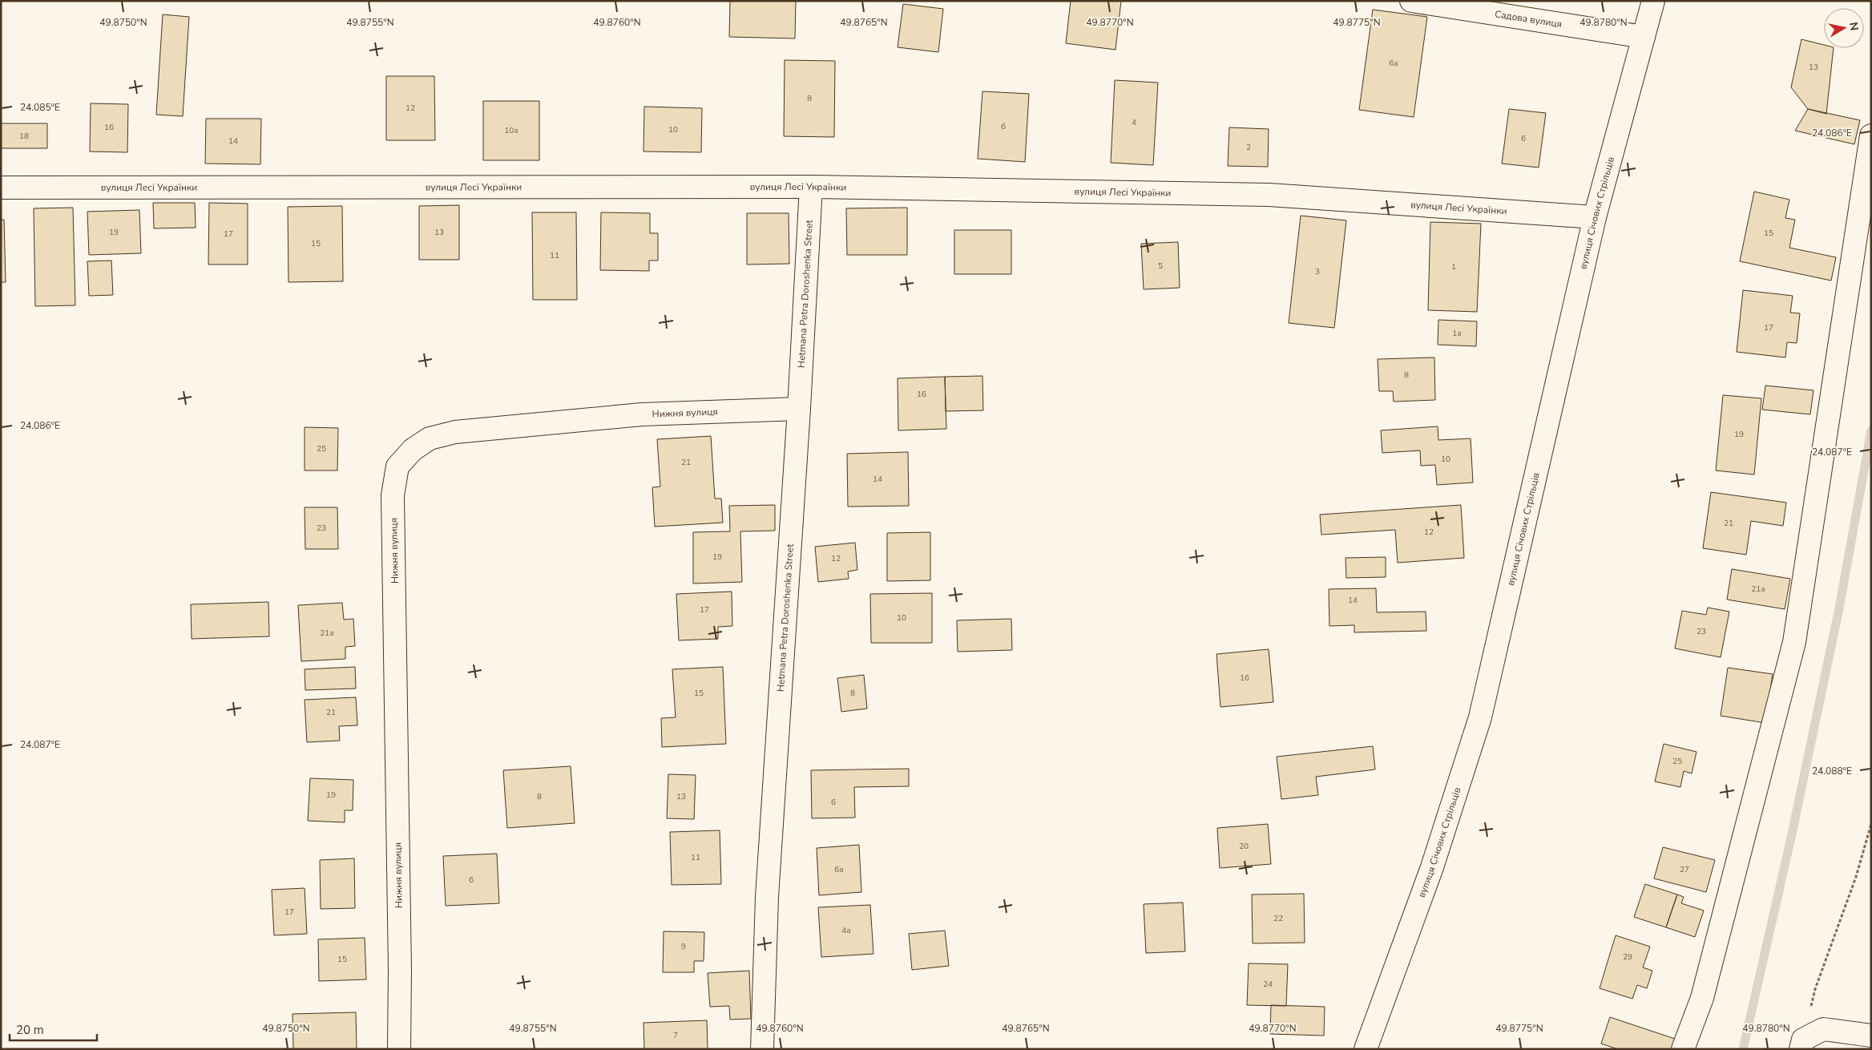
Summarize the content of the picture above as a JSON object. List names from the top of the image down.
{
  "streets": {
    "street": [
      "Садова вулиця",
      "вулиця Лесі Українки",
      "вулиця Січових Стрільців",
      "Hetmana Petra Doroshenka Street",
      "Нижня вулиця"
    ]
  },
  "crossings": [
    ["Садова вулиця", "вулиця Січових Стрільців"],
    ["вулиця Лесі Українки", "вулиця Січових Стрільців"],
    ["вулиця Лесі Українки", "Hetmana Petra Doroshenka Street"],
    ["Hetmana Petra Doroshenka Street", "Нижня вулиця"]
  ],
  "house_numbers": [
    "6а",
    "13",
    "8",
    "12",
    "4",
    "6",
    "16",
    "10",
    "10а",
    "18",
    "6",
    "14",
    "2",
    "19",
    "13",
    "15",
    "17",
    "15",
    "11",
    "5",
    "1",
    "3",
    "17",
    "1а",
    "8",
    "16",
    "19",
    "25",
    "10",
    "21",
    "14",
    "21",
    "23",
    "12",
    "19",
    "12",
    "21а",
    "14",
    "17",
    "10",
    "23",
    "21а",
    "16",
    "15",
    "8",
    "21",
    "25",
    "19",
    "8",
    "13",
    "6",
    "20",
    "11",
    "6а",
    "27",
    "6",
    "17",
    "22",
    "4а",
    "9",
    "29",
    "15",
    "24",
    "7"
  ],
  "scale_bar": "20 m",
  "north": "right",
  "coordinates": [
    "49.8750°N",
    "49.8755°N",
    "49.8760°N",
    "49.8765°N",
    "49.8770°N",
    "49.8775°N",
    "49.8780°N",
    "24.085°E",
    "24.086°E",
    "24.087°E",
    "24.088°E"
  ]
}
